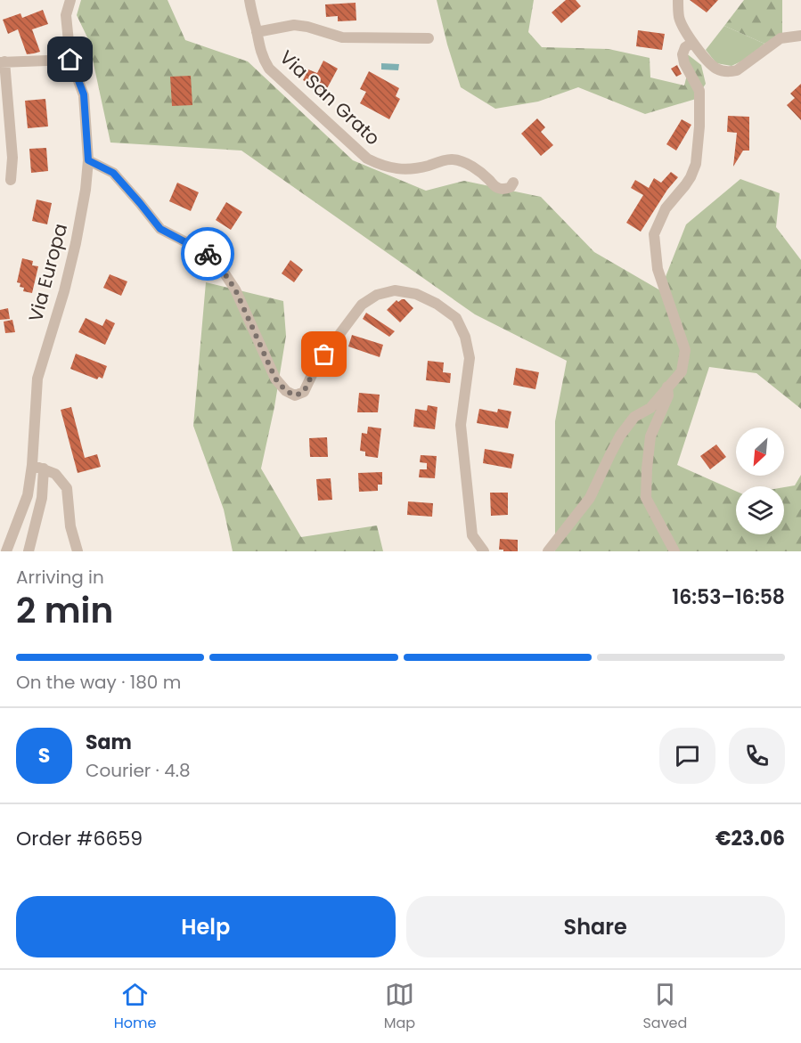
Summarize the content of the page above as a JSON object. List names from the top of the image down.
{
  "streets": {
    "street": ["Via San Grato", "Via Europa"]
  },
  "north": "bottom left",
  "page": {
    "heading": ["2 min", "Arriving in", "16:53–16:58"],
    "panel": [
      "Sam",
      "Courier · 4.8",
      "Order #6659",
      "€23.06"
    ],
    "bar": "On the way · 180 m",
    "round": "S",
    "buttons": ["Help", "Share"],
    "tabs": ["Home", "Map", "Saved"]
  }
}
